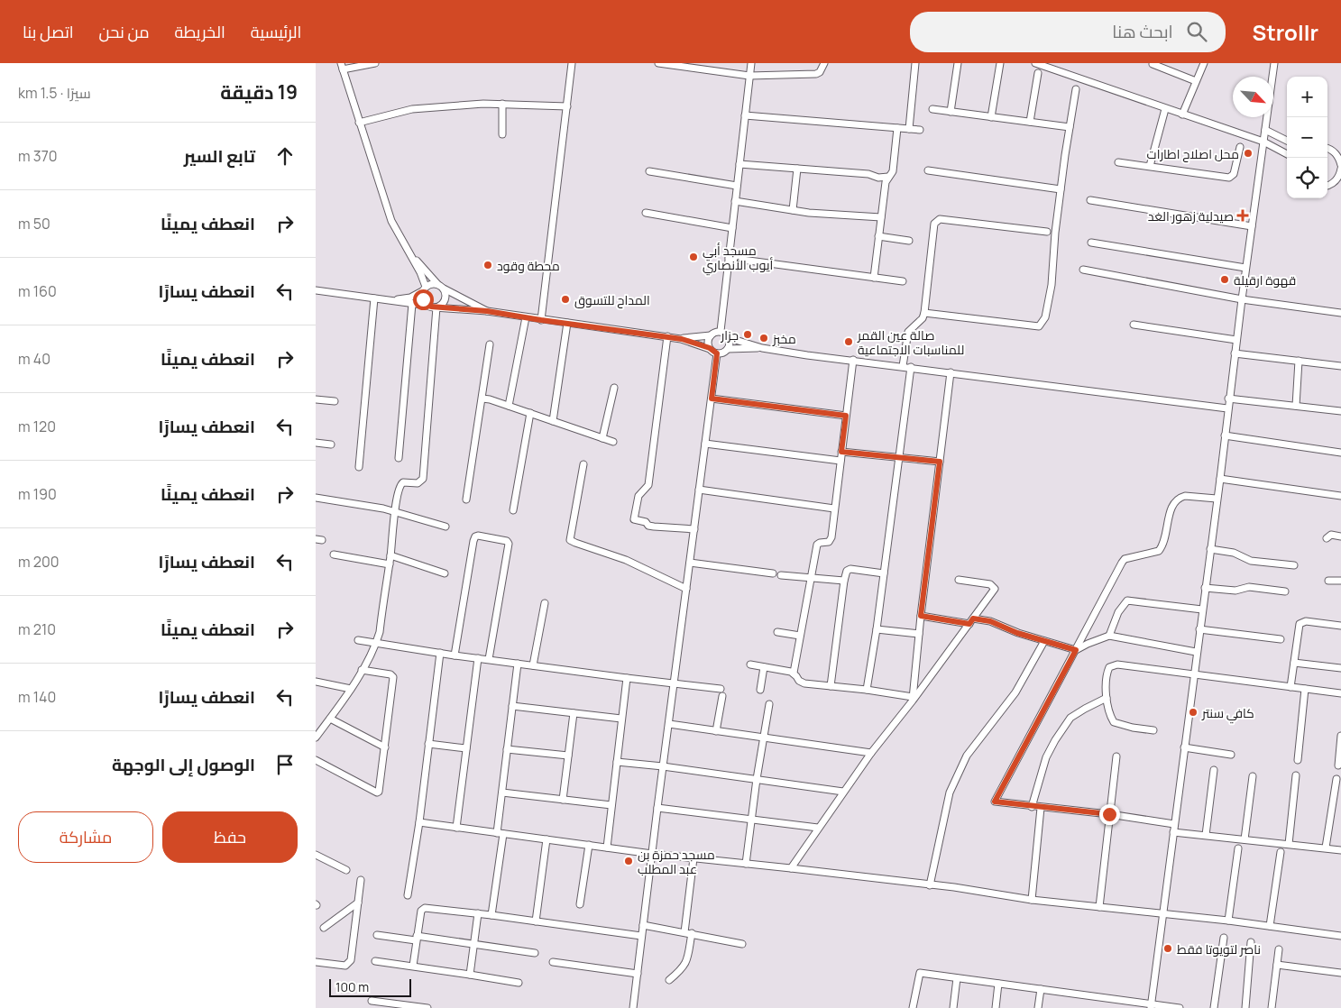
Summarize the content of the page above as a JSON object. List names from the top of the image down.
{
  "places": {
    "other": [
      "محل اصلاح اطارات",
      "مسجد أبي أيوب الأنصاري",
      "محطة وقود",
      "قهوة ارقيلة",
      "المداح للتسوق",
      "جزار",
      "مخبز",
      "صالة عين القمر للمناسبات الاجتماعية",
      "كافي سنتر",
      "مسجد حمزة بن عبد المطلب",
      "ناصر لتويوتا فقط"
    ],
    "health": ["صيدلية زهور الغد"]
  },
  "scale_bar": "100 m",
  "north": "bottom right",
  "page": {
    "header": "Strollr",
    "search": "ابحث هنا",
    "nav": [
      "الرئيسية",
      "الخريطة",
      "من نحن",
      "اتصل بنا"
    ],
    "heading": ["19 دقيقة", "سيرًا · 1.5 km"],
    "map_buttons": ["+", "−"],
    "list": [
      ["تابع السير", "370 m"],
      ["انعطف يمينًا", "50 m"],
      ["انعطف يسارًا", "160 m"],
      ["انعطف يمينًا", "40 m"],
      ["انعطف يسارًا", "120 m"],
      ["انعطف يمينًا", "190 m"],
      ["انعطف يسارًا", "200 m"],
      ["انعطف يمينًا", "210 m"],
      ["انعطف يسارًا", "140 m"],
      "الوصول إلى الوجهة"
    ],
    "buttons": ["حفظ", "مشاركة"],
    "scale": "100 m"
  }
}
